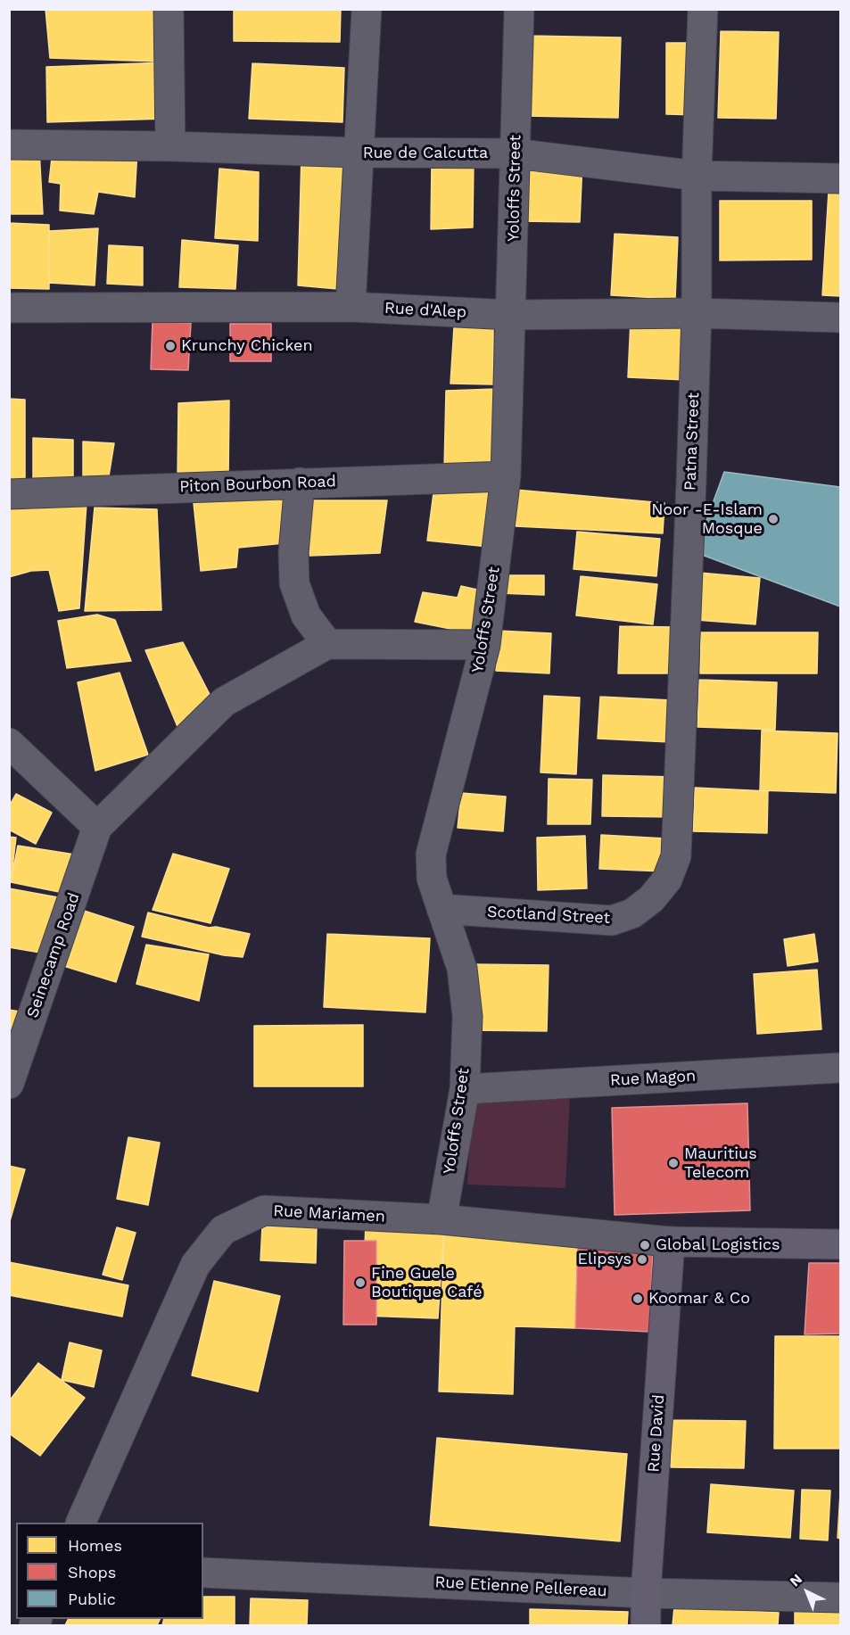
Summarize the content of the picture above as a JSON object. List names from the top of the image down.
{
  "streets": {
    "main road": ["Rue David"],
    "street": [
      "Rue de Calcutta",
      "Yoloffs Street",
      "Rue d'Alep",
      "Patna Street",
      "Piton Bourbon Road",
      "Scotland Street",
      "Seinecamp Road",
      "Rue Magon",
      "Rue Mariamen",
      "Rue Etienne Pellereau"
    ]
  },
  "crossings": [
    ["Rue de Calcutta", "Yoloffs Street"],
    ["Rue de Calcutta", "Patna Street"],
    ["Yoloffs Street", "Rue d'Alep"],
    ["Yoloffs Street", "Piton Bourbon Road"],
    ["Yoloffs Street", "Scotland Street"],
    ["Yoloffs Street", "Rue Magon"],
    ["Yoloffs Street", "Rue Mariamen"],
    ["Rue d'Alep", "Patna Street"],
    ["Patna Street", "Scotland Street"],
    ["Rue Mariamen", "Rue David"],
    ["Rue David", "Rue Etienne Pellereau"]
  ],
  "places": [
    "Krunchy Chicken",
    "Noor -E-Islam Mosque",
    "Mauritius Telecom",
    "Global Logistics",
    "Elipsys",
    "Fine Guele Boutique Café",
    "Koomar & Co"
  ],
  "legend": ["Homes", "Shops", "Public"],
  "north": "top left"
}
